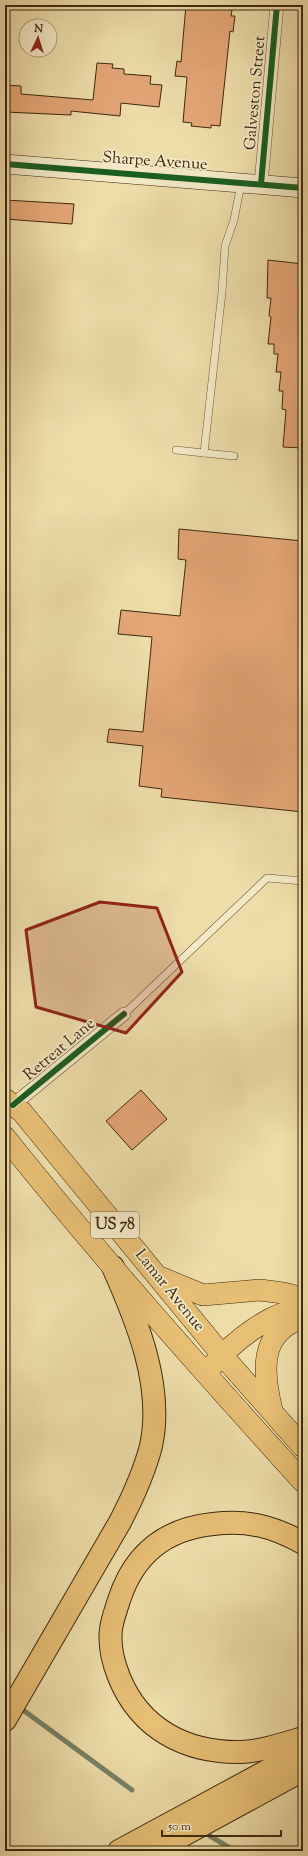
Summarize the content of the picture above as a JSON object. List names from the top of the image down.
{
  "streets": {
    "main road": ["US 78", "Lamar Avenue"],
    "street": ["Galveston Street", "Sharpe Avenue", "Retreat Lane"]
  },
  "crossings": [
    ["Galveston Street", "Sharpe Avenue"],
    ["Retreat Lane", "Lamar Avenue"]
  ],
  "scale_bar": "50 m",
  "north": "top"
}
